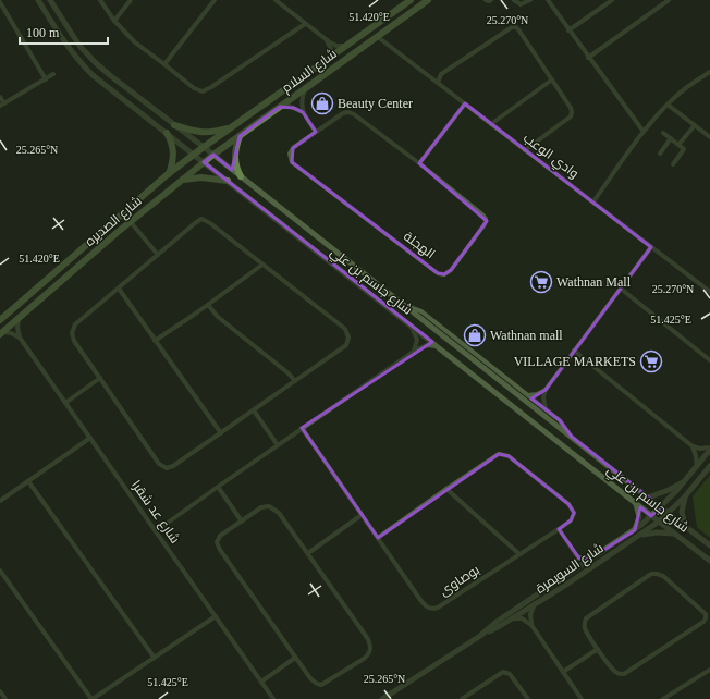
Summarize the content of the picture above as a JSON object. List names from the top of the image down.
{
  "streets": {
    "main road": ["شارع السلام", "شارع الصديره"],
    "street": [
      "وادي الوعب",
      "الهجلة",
      "شارع جاسم بن علي",
      "شارع عد شقرا",
      "شارع السويمرة",
      "بوصاوى"
    ]
  },
  "crossings": [
    ["شارع السلام", "وادي الوعب"],
    ["شارع السلام", "شارع الصديره"],
    ["شارع السلام", "شارع جاسم بن علي"],
    ["شارع الصديره", "شارع جاسم بن علي"],
    ["شارع الصديره", "شارع عد شقرا"],
    ["شارع جاسم بن علي", "شارع السويمرة"]
  ],
  "places": {
    "shop": ["Beauty Center", "Wathnan mall"],
    "supermarket": ["Wathnan Mall", "VILLAGE MARKETS"]
  },
  "scale_bar": "100 m",
  "coordinates": [
    "51.420°E",
    "25.270°N",
    "25.265°N",
    "51.425°E"
  ]
}
